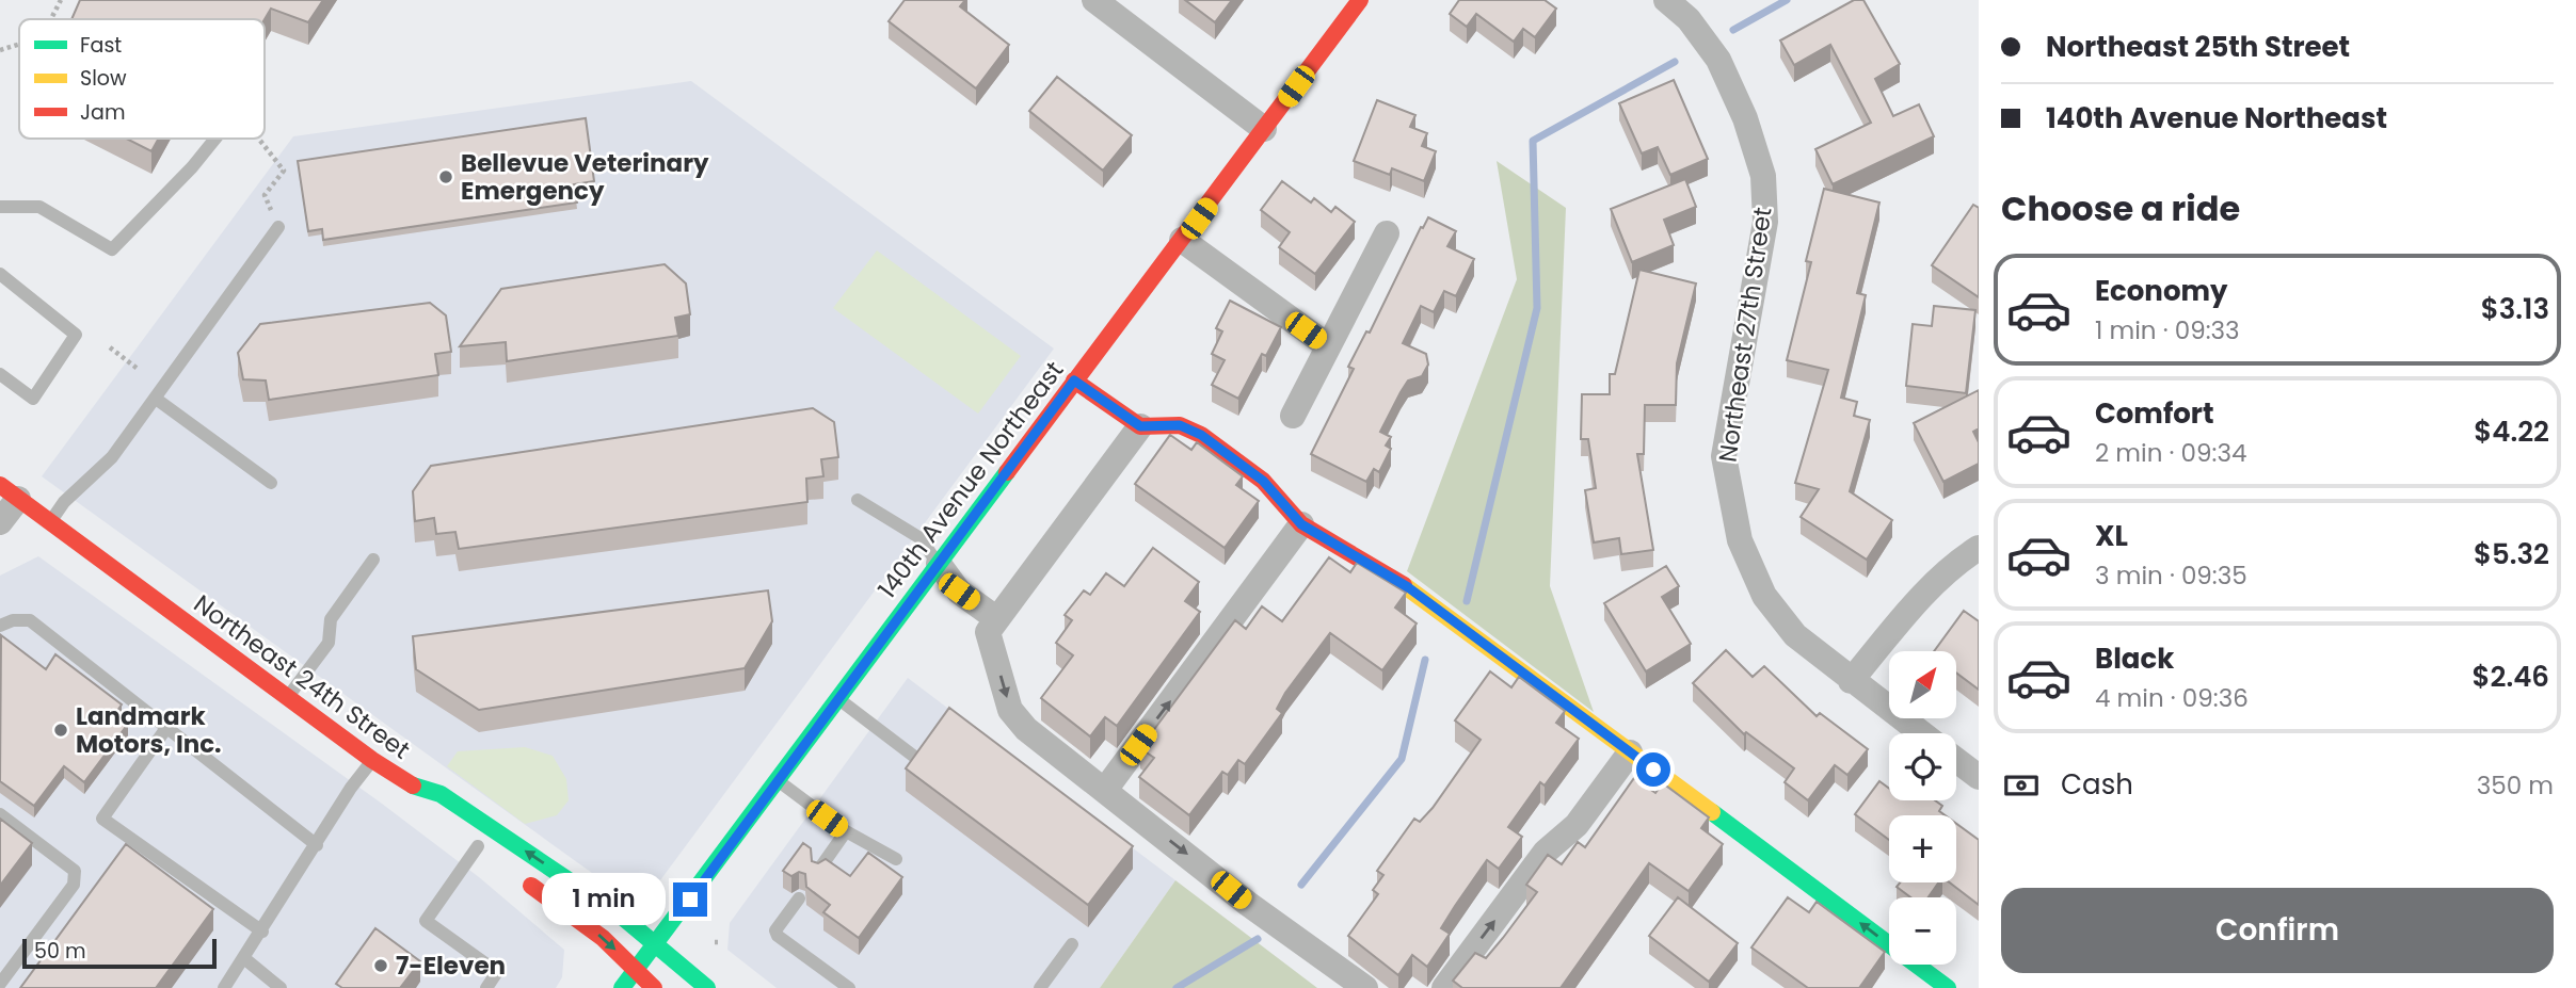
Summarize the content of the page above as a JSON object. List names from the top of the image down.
{
  "streets": {
    "street": ["Northeast 27th Street", "140th Avenue Northeast", "Northeast 24th Street"]
  },
  "crossings": [
    ["140th Avenue Northeast", "Northeast 24th Street"]
  ],
  "places": ["Bellevue Veterinary Emergency", "Landmark Motors, Inc.", "7-Eleven"],
  "legend": ["Fast", "Slow", "Jam"],
  "scale_bar": "50 m",
  "north": "top right",
  "page": {
    "banner": ["Northeast 25th Street", "140th Avenue Northeast"],
    "heading": "Choose a ride",
    "list": [
      {
        "name": "Economy",
        "note": "1 min · 09:33",
        "value": "$3.13"
      },
      {
        "name": "Comfort",
        "note": "2 min · 09:34",
        "value": "$4.22"
      },
      {
        "name": "XL",
        "note": "3 min · 09:35",
        "value": "$5.32"
      },
      {
        "name": "Black",
        "note": "4 min · 09:36",
        "value": "$2.46"
      }
    ],
    "map_buttons": ["+", "−"],
    "pay": ["Cash", "350 m"],
    "bubble": "1 min",
    "buttons": "Confirm",
    "scale": "50 m"
  }
}
